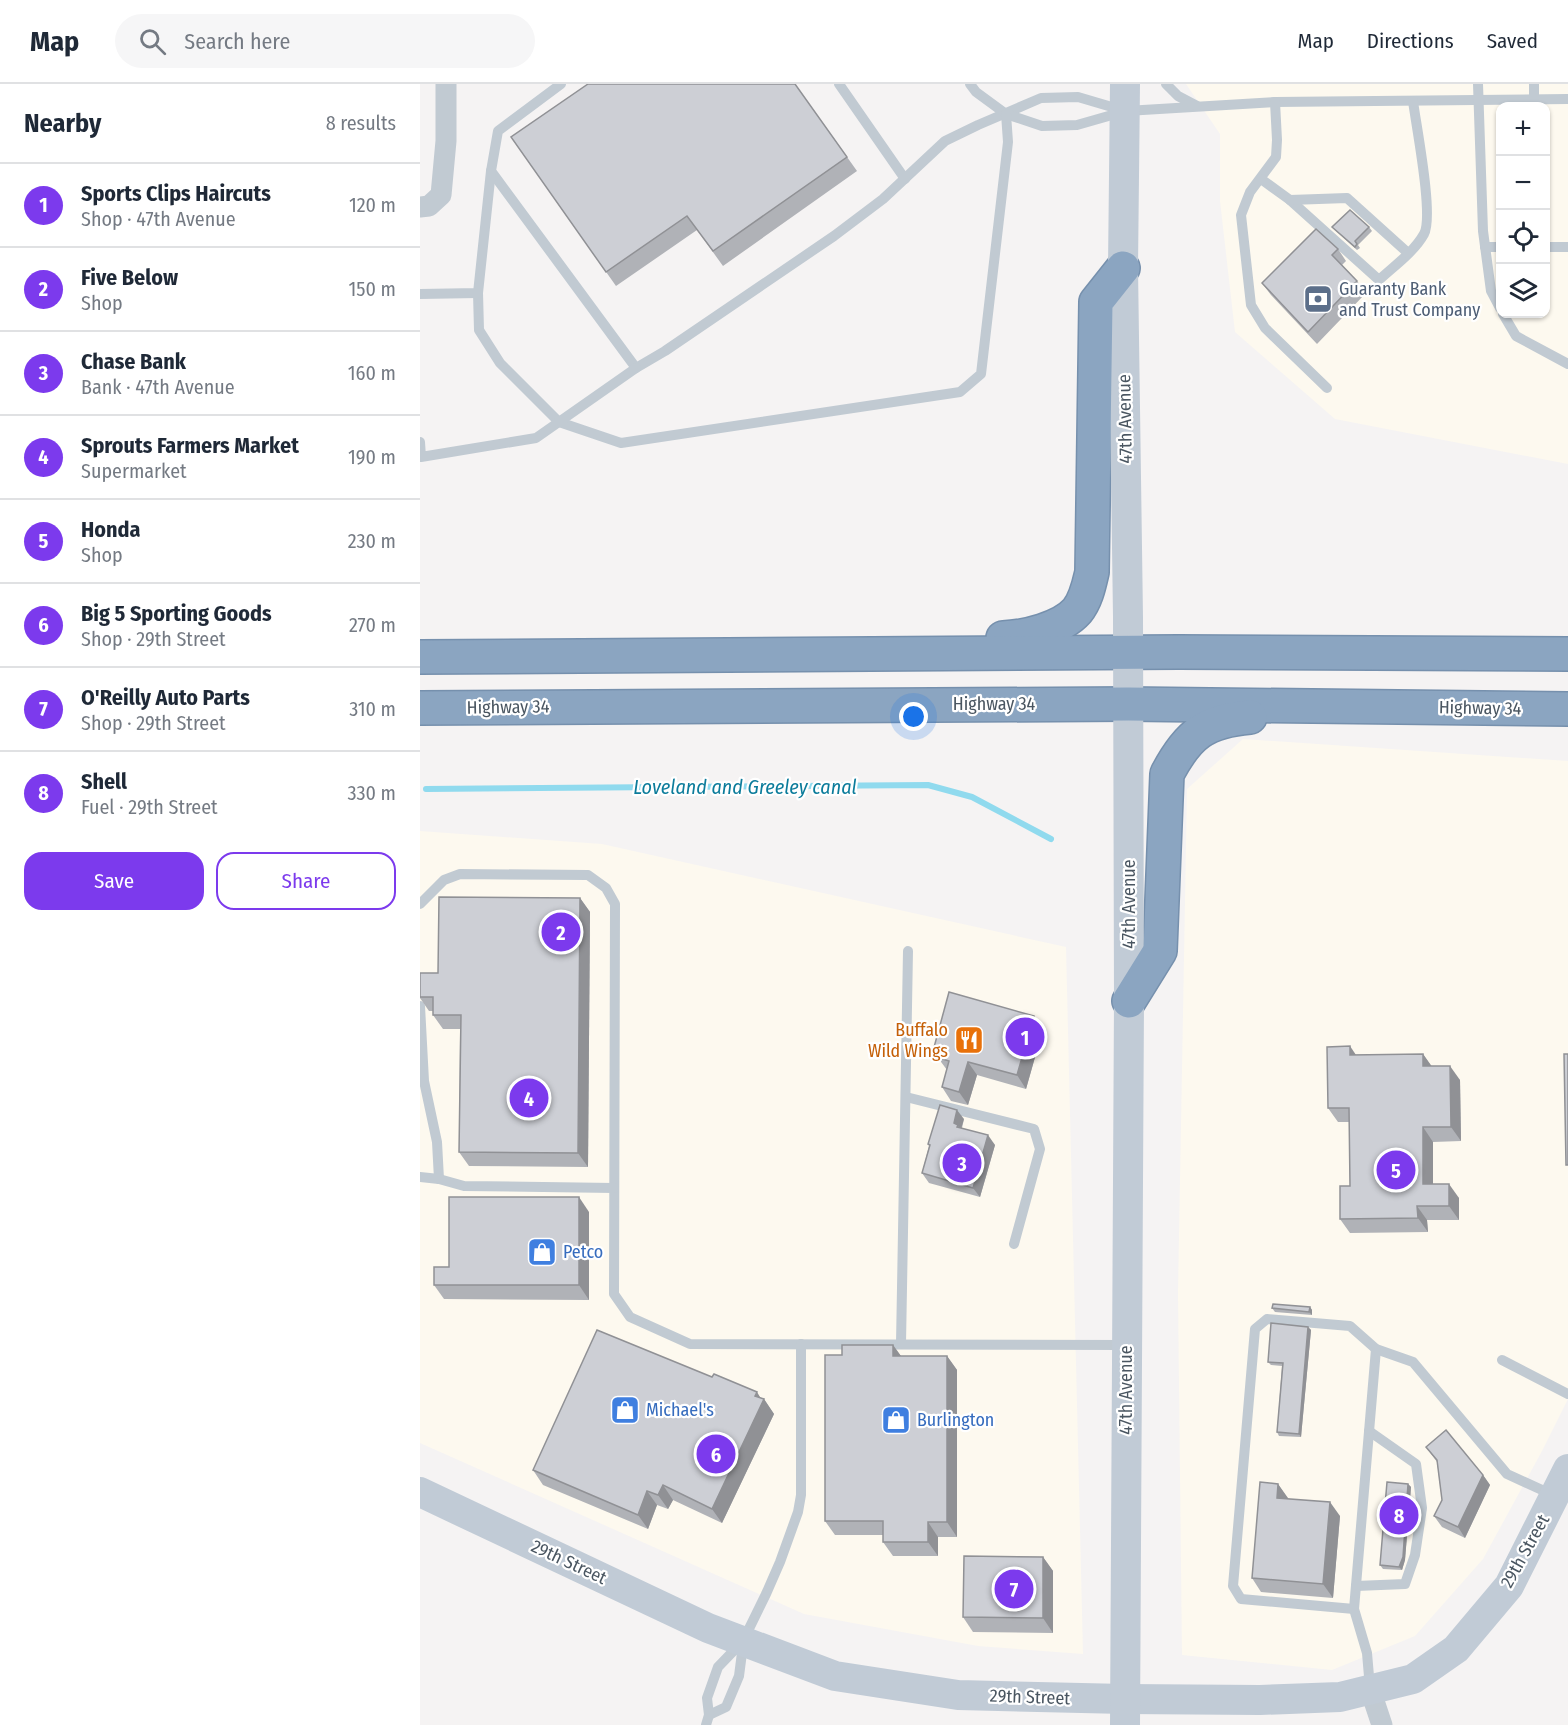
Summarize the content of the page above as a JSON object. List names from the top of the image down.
{
  "streets": {
    "highway": ["Highway 34"],
    "main road": ["47th Avenue", "29th Street"]
  },
  "crossings": [
    ["47th Avenue", "Highway 34"],
    ["47th Avenue", "29th Street"]
  ],
  "water": ["Loveland and Greeley canal"],
  "places": {
    "bank": ["Guaranty Bank and Trust Company"],
    "restaurant": ["Buffalo Wild Wings"],
    "shop": ["Petco", "Michael's", "Burlington"]
  },
  "page": {
    "header": "Map",
    "search": "Search here",
    "nav": ["Map", "Directions", "Saved"],
    "heading": ["Nearby", "8 results"],
    "map_buttons": ["+", "−"],
    "list": [
      {
        "mark": "1",
        "name": "Sports Clips Haircuts",
        "note": "Shop · 47th Avenue",
        "value": "120 m"
      },
      {
        "mark": "2",
        "name": "Five Below",
        "note": "Shop",
        "value": "150 m"
      },
      {
        "mark": "3",
        "name": "Chase Bank",
        "note": "Bank · 47th Avenue",
        "value": "160 m"
      },
      {
        "mark": "4",
        "name": "Sprouts Farmers Market",
        "note": "Supermarket",
        "value": "190 m"
      },
      {
        "mark": "5",
        "name": "Honda",
        "note": "Shop",
        "value": "230 m"
      },
      {
        "mark": "6",
        "name": "Big 5 Sporting Goods",
        "note": "Shop · 29th Street",
        "value": "270 m"
      },
      {
        "mark": "7",
        "name": "O'Reilly Auto Parts",
        "note": "Shop · 29th Street",
        "value": "310 m"
      },
      {
        "mark": "8",
        "name": "Shell",
        "note": "Fuel · 29th Street",
        "value": "330 m"
      }
    ],
    "buttons": ["Save", "Share"],
    "pins": [
      "2",
      "1",
      "4",
      "3",
      "5",
      "6",
      "8",
      "7"
    ]
  }
}
